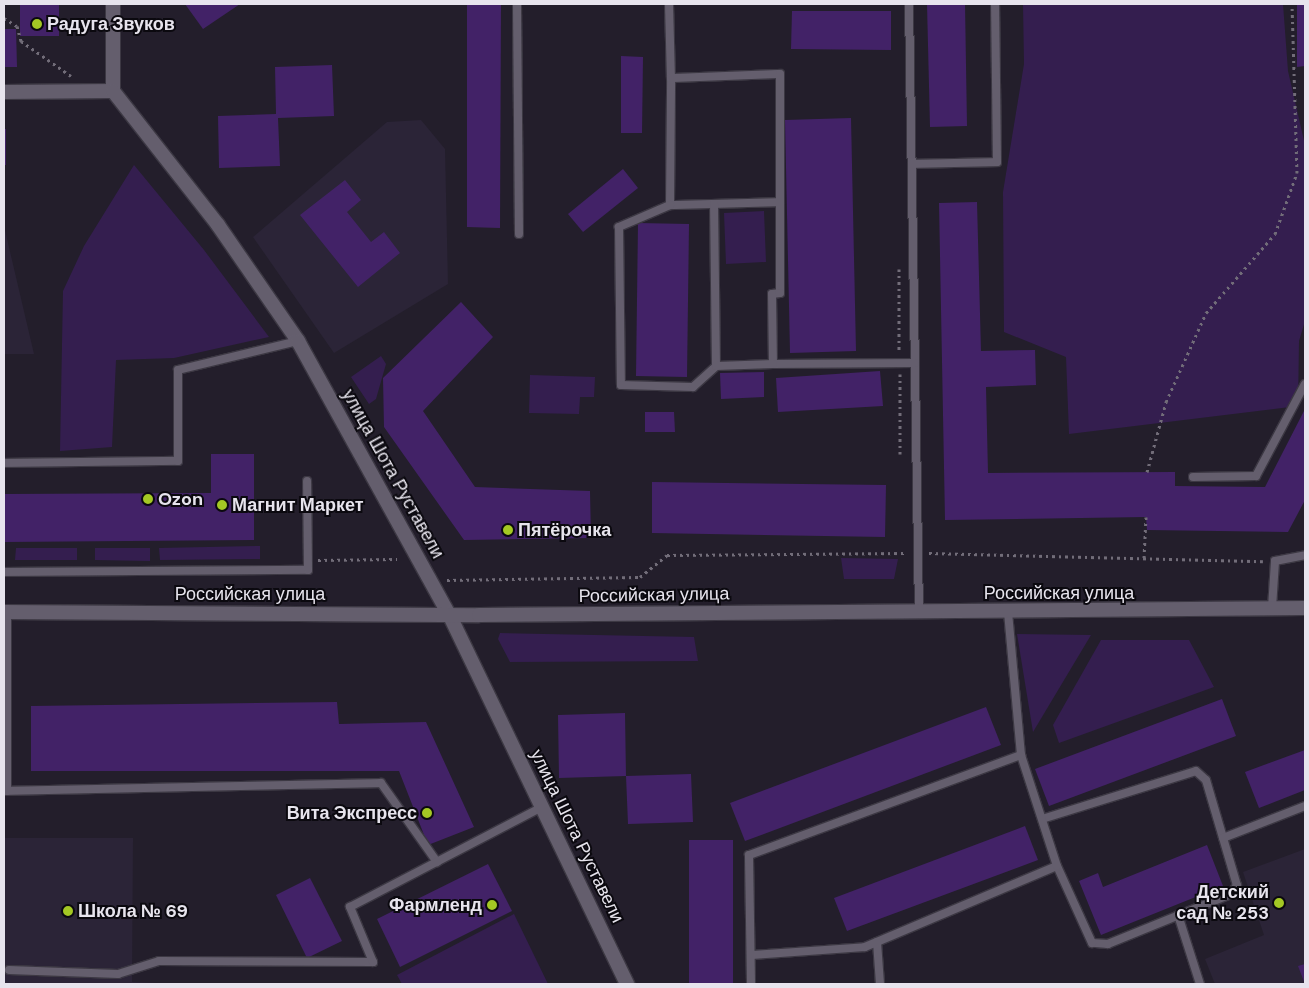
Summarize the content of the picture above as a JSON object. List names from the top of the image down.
{
  "streets": {
    "main road": ["улица Шота Руставели", "Российская улица"]
  },
  "crossings": [
    ["улица Шота Руставели", "Российская улица"]
  ],
  "places": [
    "Радуга Звуков",
    "Ozon",
    "Магнит Маркет",
    "Пятёрочка",
    "Вита Экспресс",
    "Детский сад № 253",
    "Фармленд",
    "Школа № 69"
  ]
}
